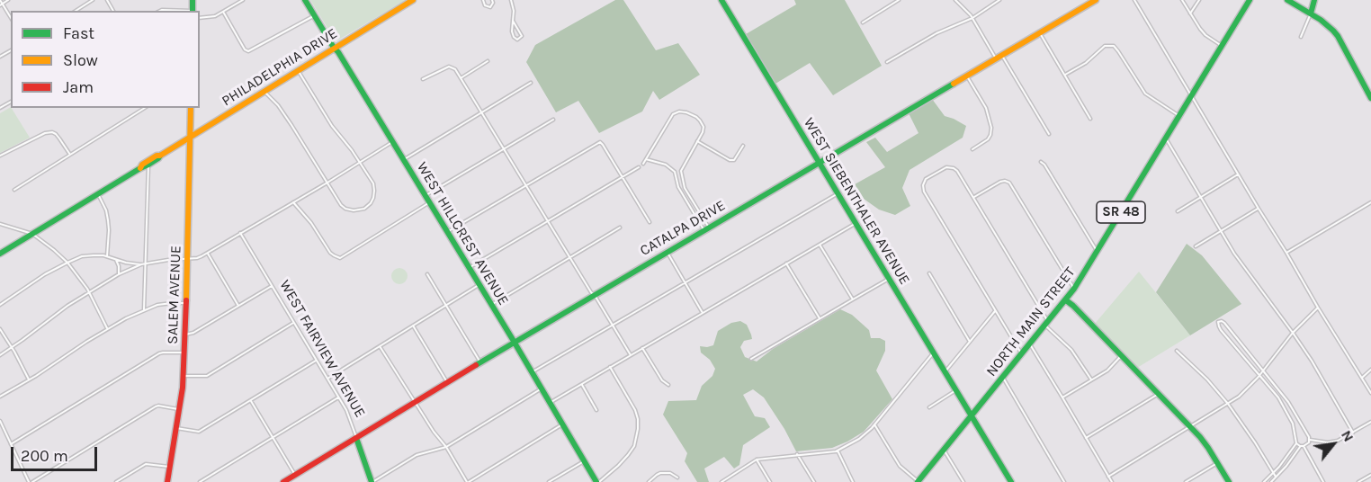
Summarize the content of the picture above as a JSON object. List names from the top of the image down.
{
  "streets": {
    "main road": [
      "PHILADELPHIA DRIVE",
      "WEST SIEBENTHALER AVENUE",
      "SR 48",
      "CATALPA DRIVE",
      "WEST HILLCREST AVENUE",
      "SALEM AVENUE",
      "NORTH MAIN STREET",
      "WEST FAIRVIEW AVENUE"
    ]
  },
  "crossings": [
    ["PHILADELPHIA DRIVE", "WEST HILLCREST AVENUE"],
    ["PHILADELPHIA DRIVE", "SALEM AVENUE"],
    ["WEST SIEBENTHALER AVENUE", "CATALPA DRIVE"],
    ["WEST SIEBENTHALER AVENUE", "NORTH MAIN STREET"],
    ["CATALPA DRIVE", "WEST HILLCREST AVENUE"],
    ["CATALPA DRIVE", "WEST FAIRVIEW AVENUE"]
  ],
  "legend": ["Fast", "Slow", "Jam"],
  "scale_bar": "200 m",
  "north": "top right"
}
